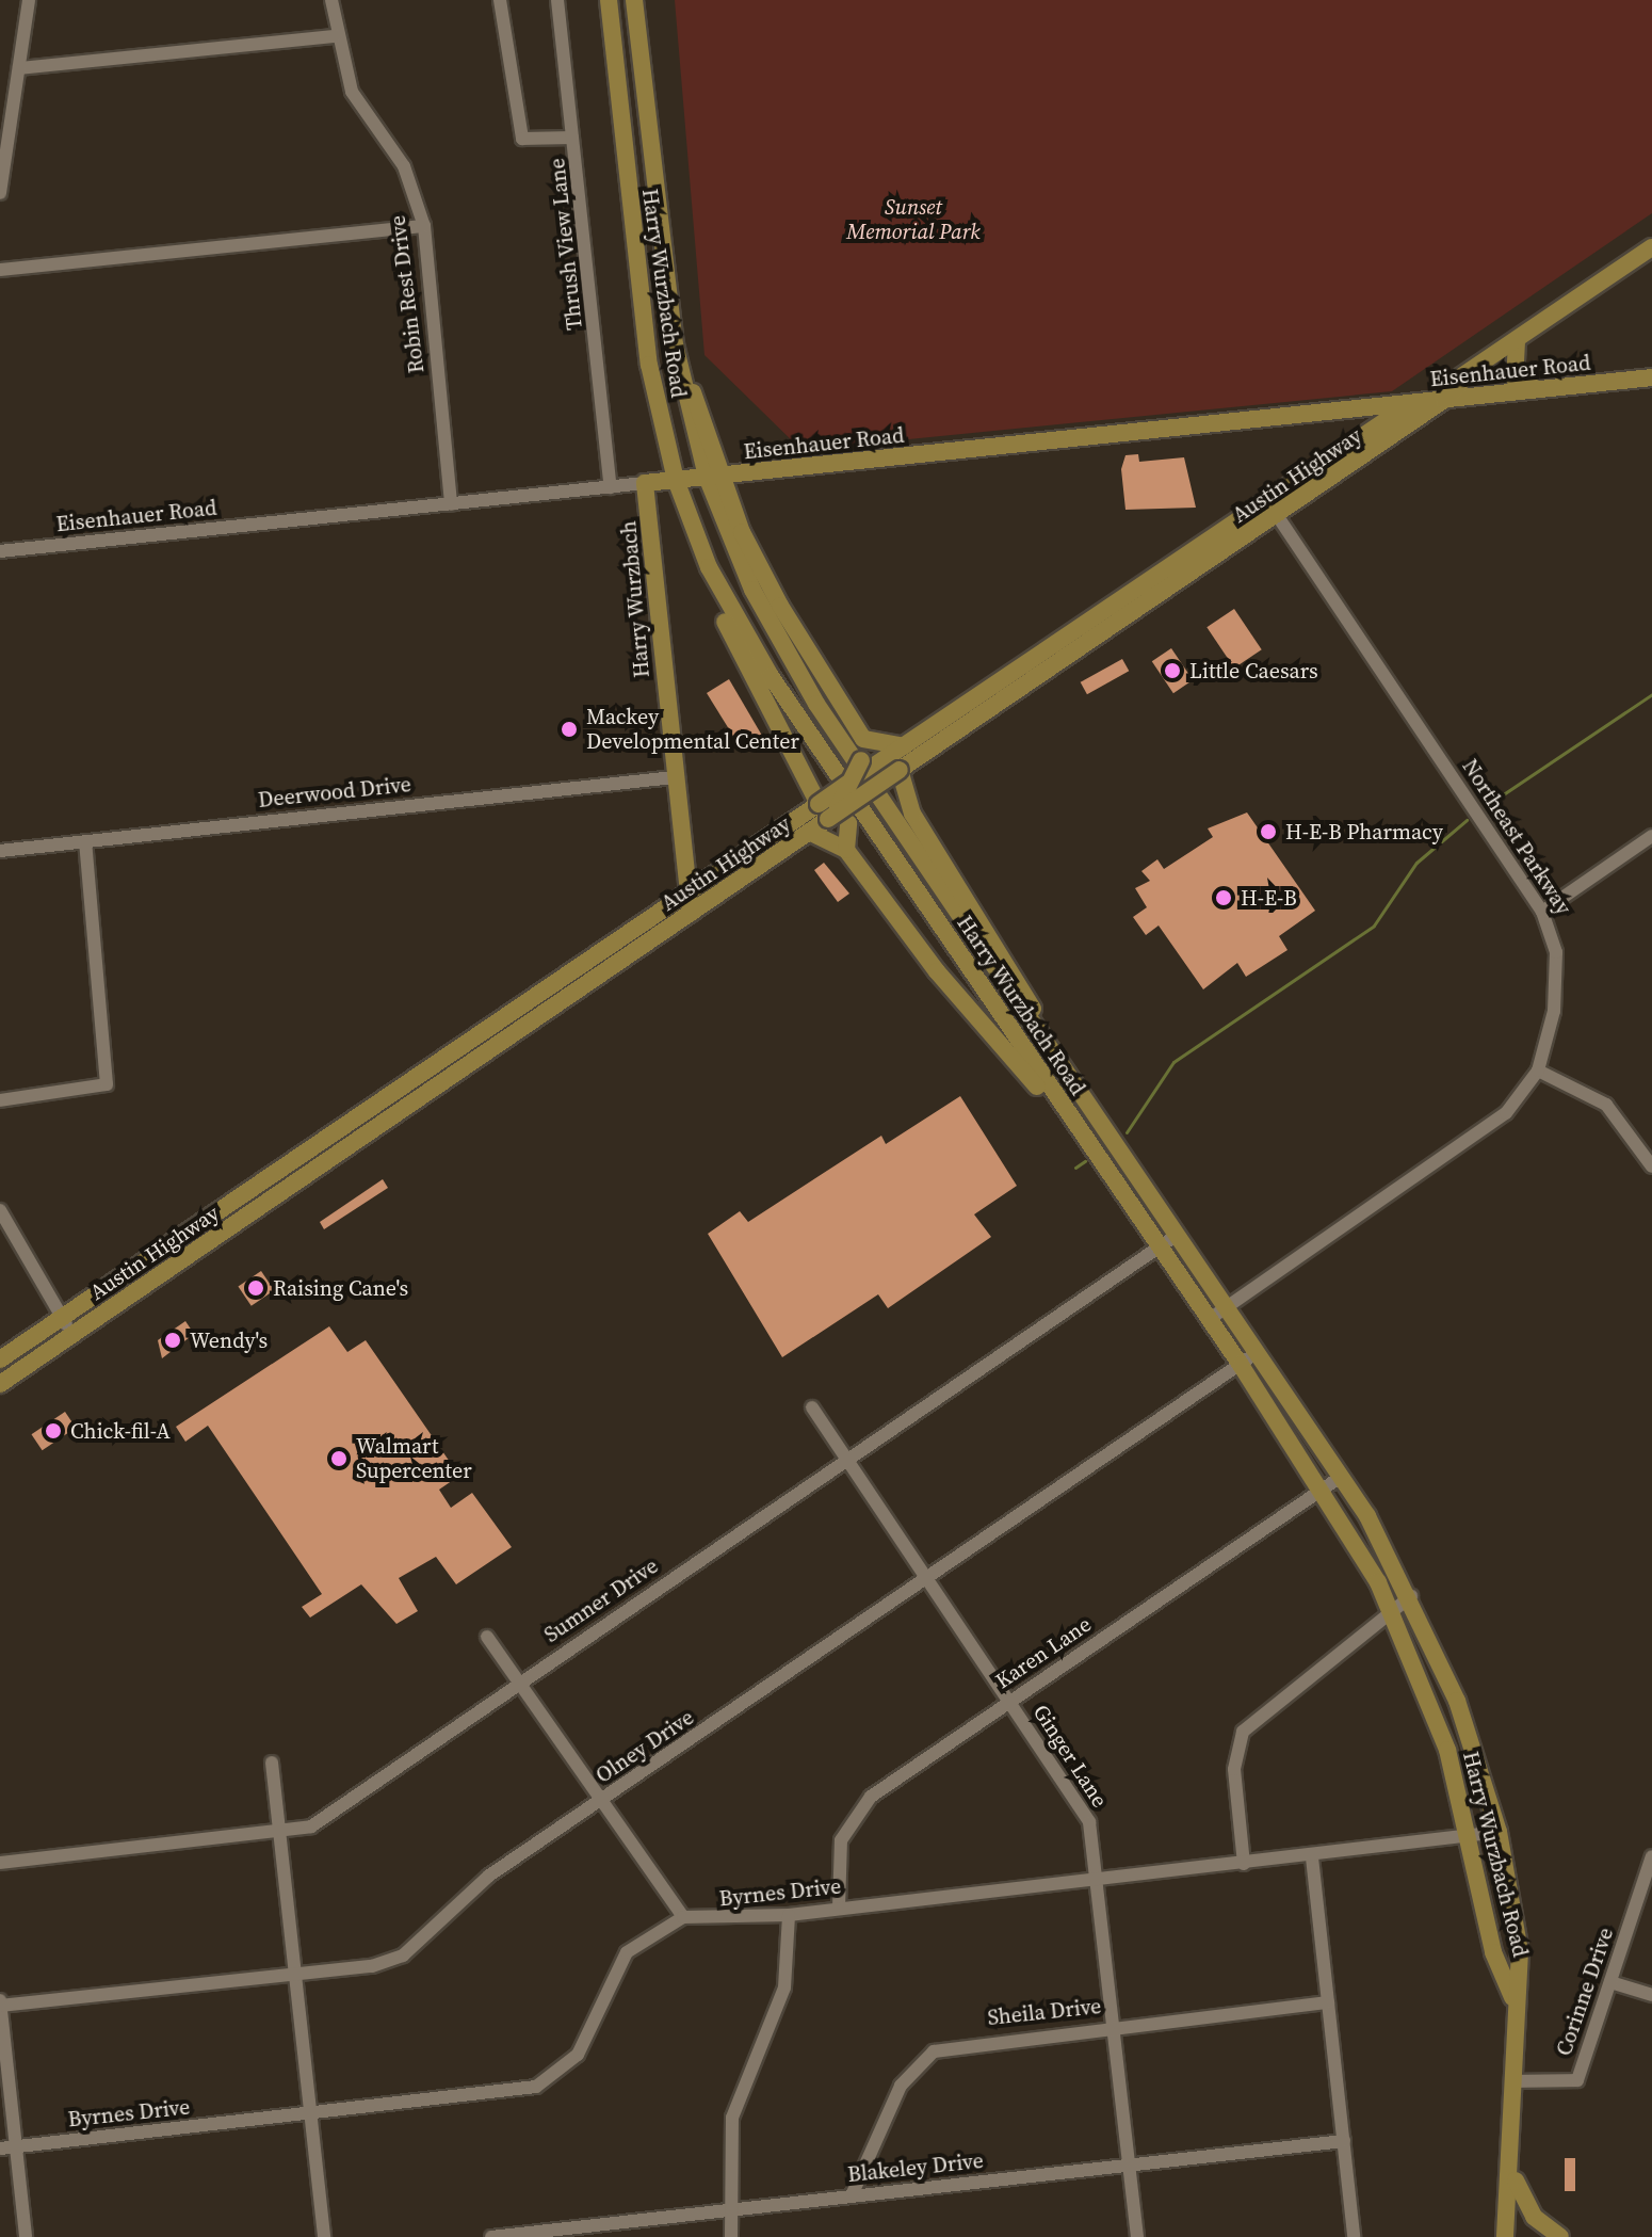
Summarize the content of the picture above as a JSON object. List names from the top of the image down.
{
  "streets": {
    "main road": [
      "Harry Wurzbach Road",
      "Eisenhauer Road",
      "Austin Highway",
      "Harry Wurzbach"
    ],
    "street": [
      "Thrush View Lane",
      "Robin Rest Drive",
      "Deerwood Drive",
      "Northeast Parkway",
      "Sumner Drive",
      "Karen Lane",
      "Olney Drive",
      "Ginger Lane",
      "Byrnes Drive",
      "Corinne Drive",
      "Sheila Drive",
      "Blakeley Drive"
    ]
  },
  "crossings": [
    ["Thrush View Lane", "Eisenhauer Road"],
    ["Harry Wurzbach Road", "Eisenhauer Road"],
    ["Harry Wurzbach Road", "Northeast Parkway"],
    ["Harry Wurzbach Road", "Sumner Drive"],
    ["Harry Wurzbach Road", "Karen Lane"],
    ["Harry Wurzbach Road", "Olney Drive"],
    ["Harry Wurzbach Road", "Byrnes Drive"],
    ["Harry Wurzbach Road", "Corinne Drive"],
    ["Robin Rest Drive", "Eisenhauer Road"],
    ["Eisenhauer Road", "Austin Highway"],
    ["Eisenhauer Road", "Harry Wurzbach"],
    ["Austin Highway", "Harry Wurzbach"],
    ["Austin Highway", "Northeast Parkway"],
    ["Harry Wurzbach", "Deerwood Drive"],
    ["Sumner Drive", "Ginger Lane"],
    ["Karen Lane", "Ginger Lane"],
    ["Karen Lane", "Byrnes Drive"],
    ["Olney Drive", "Ginger Lane"],
    ["Ginger Lane", "Byrnes Drive"],
    ["Ginger Lane", "Sheila Drive"],
    ["Ginger Lane", "Blakeley Drive"],
    ["Sheila Drive", "Blakeley Drive"]
  ],
  "parks": ["Sunset Memorial Park"],
  "places": [
    "Little Caesars",
    "Mackey Developmental Center",
    "H-E-B Pharmacy",
    "H-E-B",
    "Raising Cane's",
    "Wendy's",
    "Chick-fil-A",
    "Walmart Supercenter"
  ]
}
